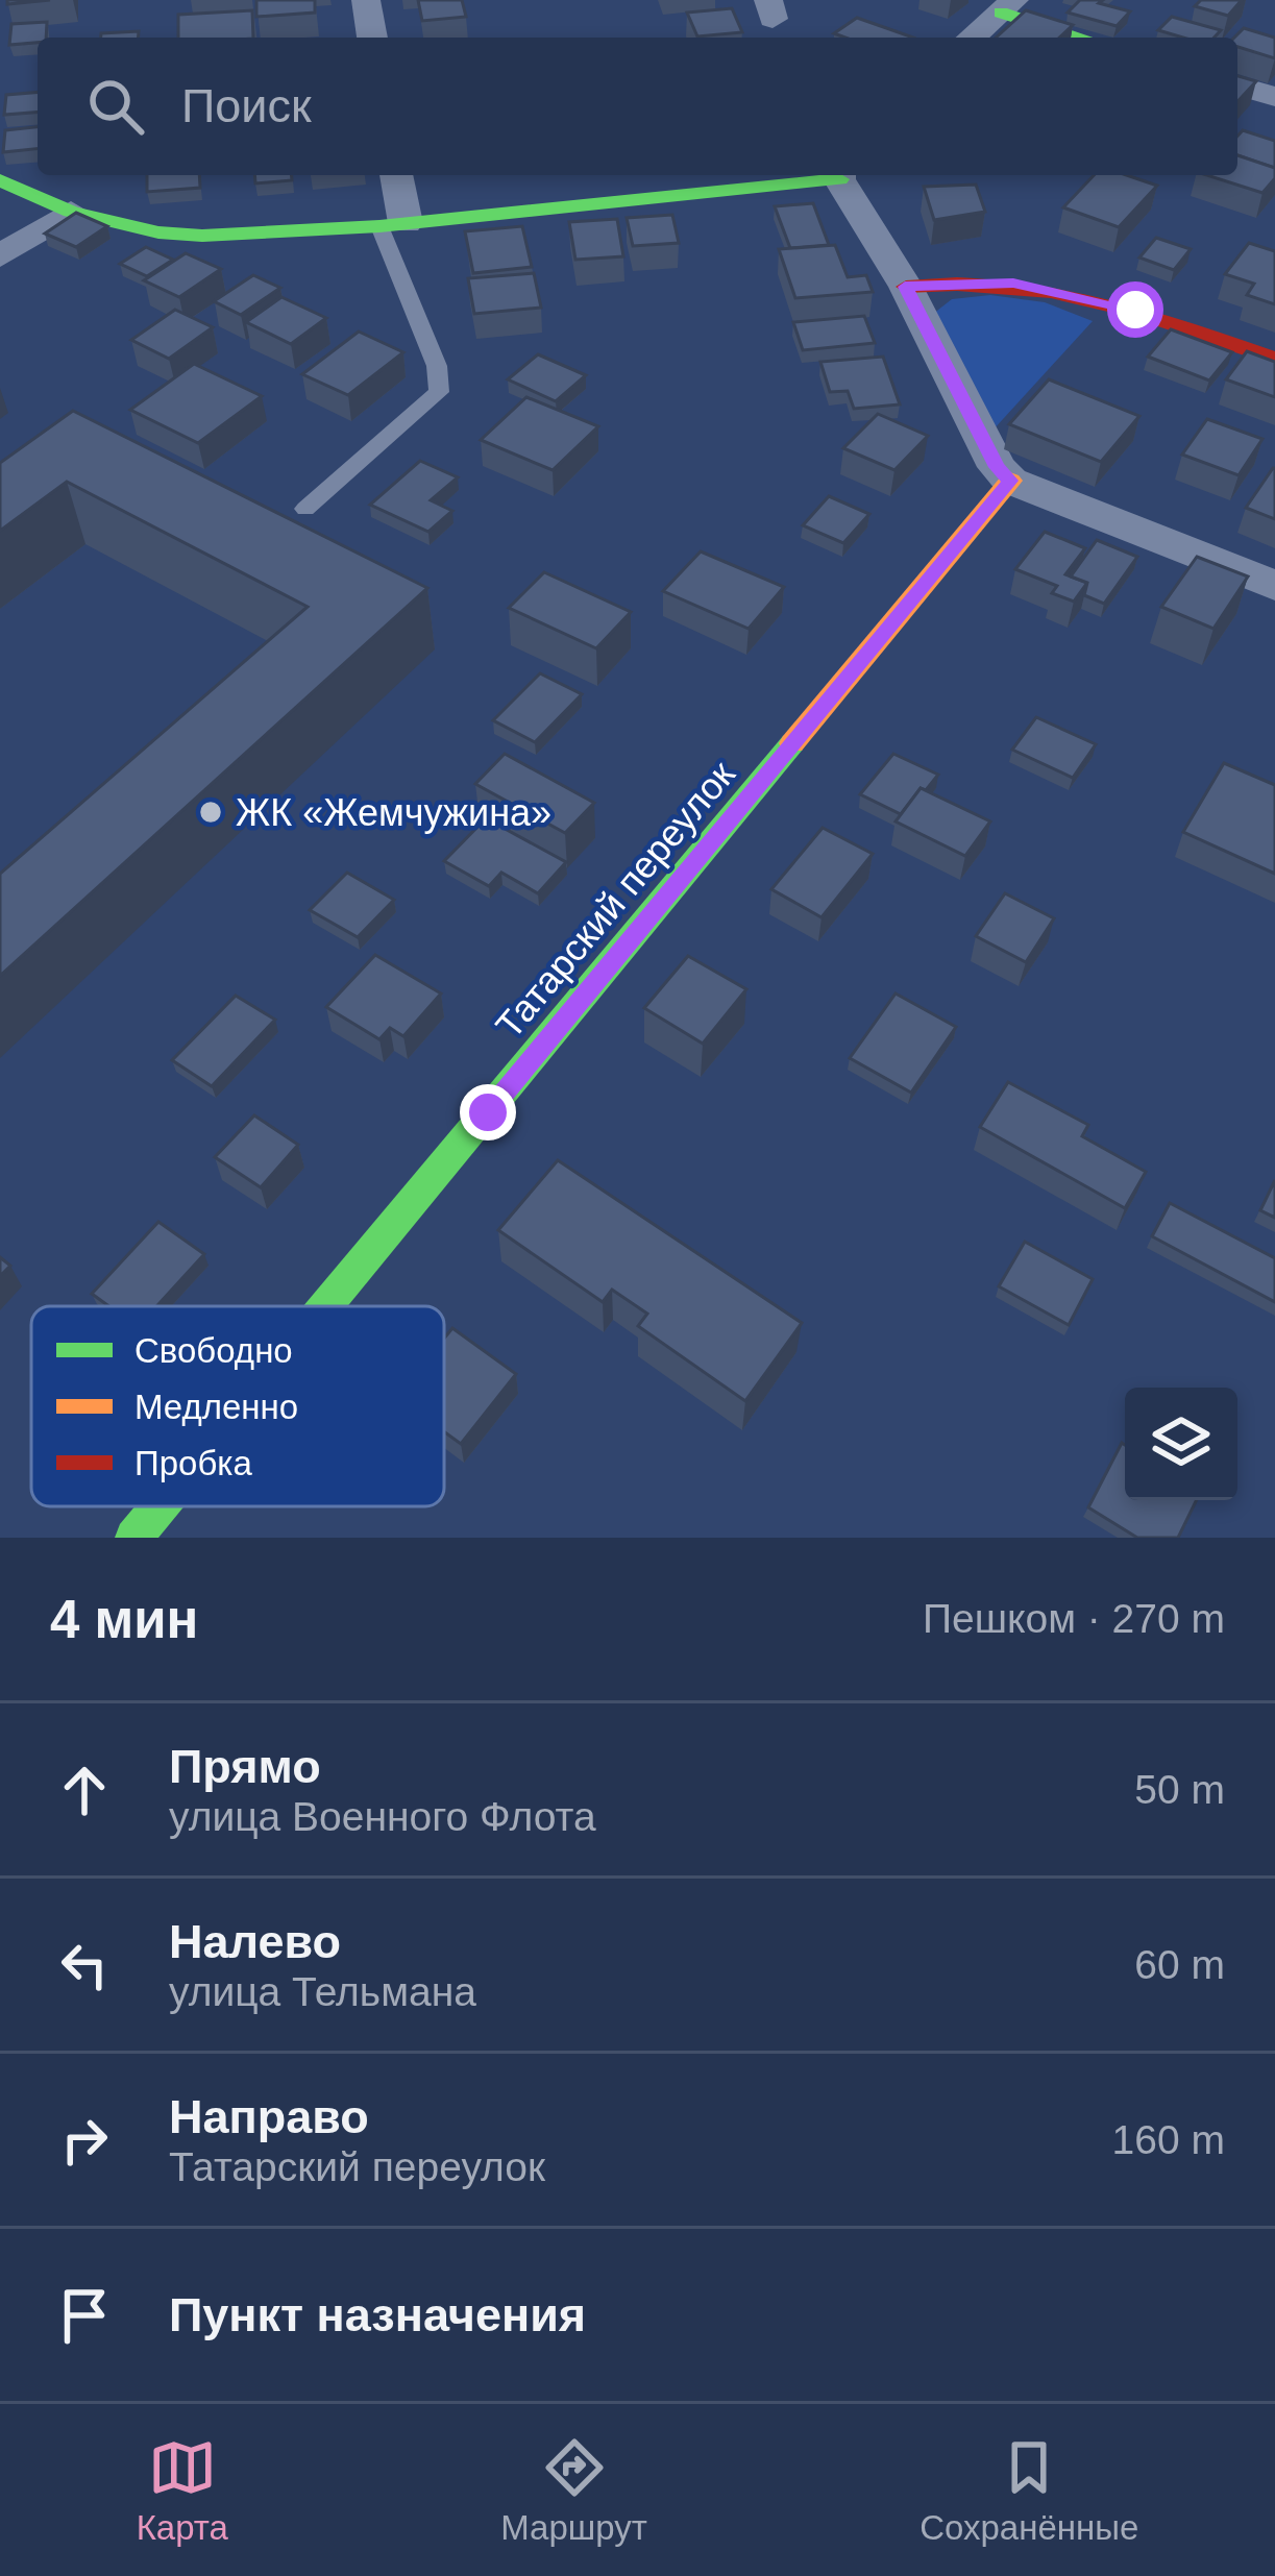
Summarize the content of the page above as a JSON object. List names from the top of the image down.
{
  "streets": {
    "street": ["Татарский переулок"]
  },
  "places": ["ЖК «Жемчужина»"],
  "legend": ["Свободно", "Медленно", "Пробка"],
  "page": {
    "search": "Поиск",
    "heading": ["4 мин", "Пешком · 270 m"],
    "list": [
      ["Прямо", "улица Военного Флота", "50 m"],
      ["Налево", "улица Тельмана", "60 m"],
      ["Направо", "Татарский переулок", "160 m"],
      "Пункт назначения"
    ],
    "nav": ["Карта", "Маршрут", "Сохранённые"]
  }
}
